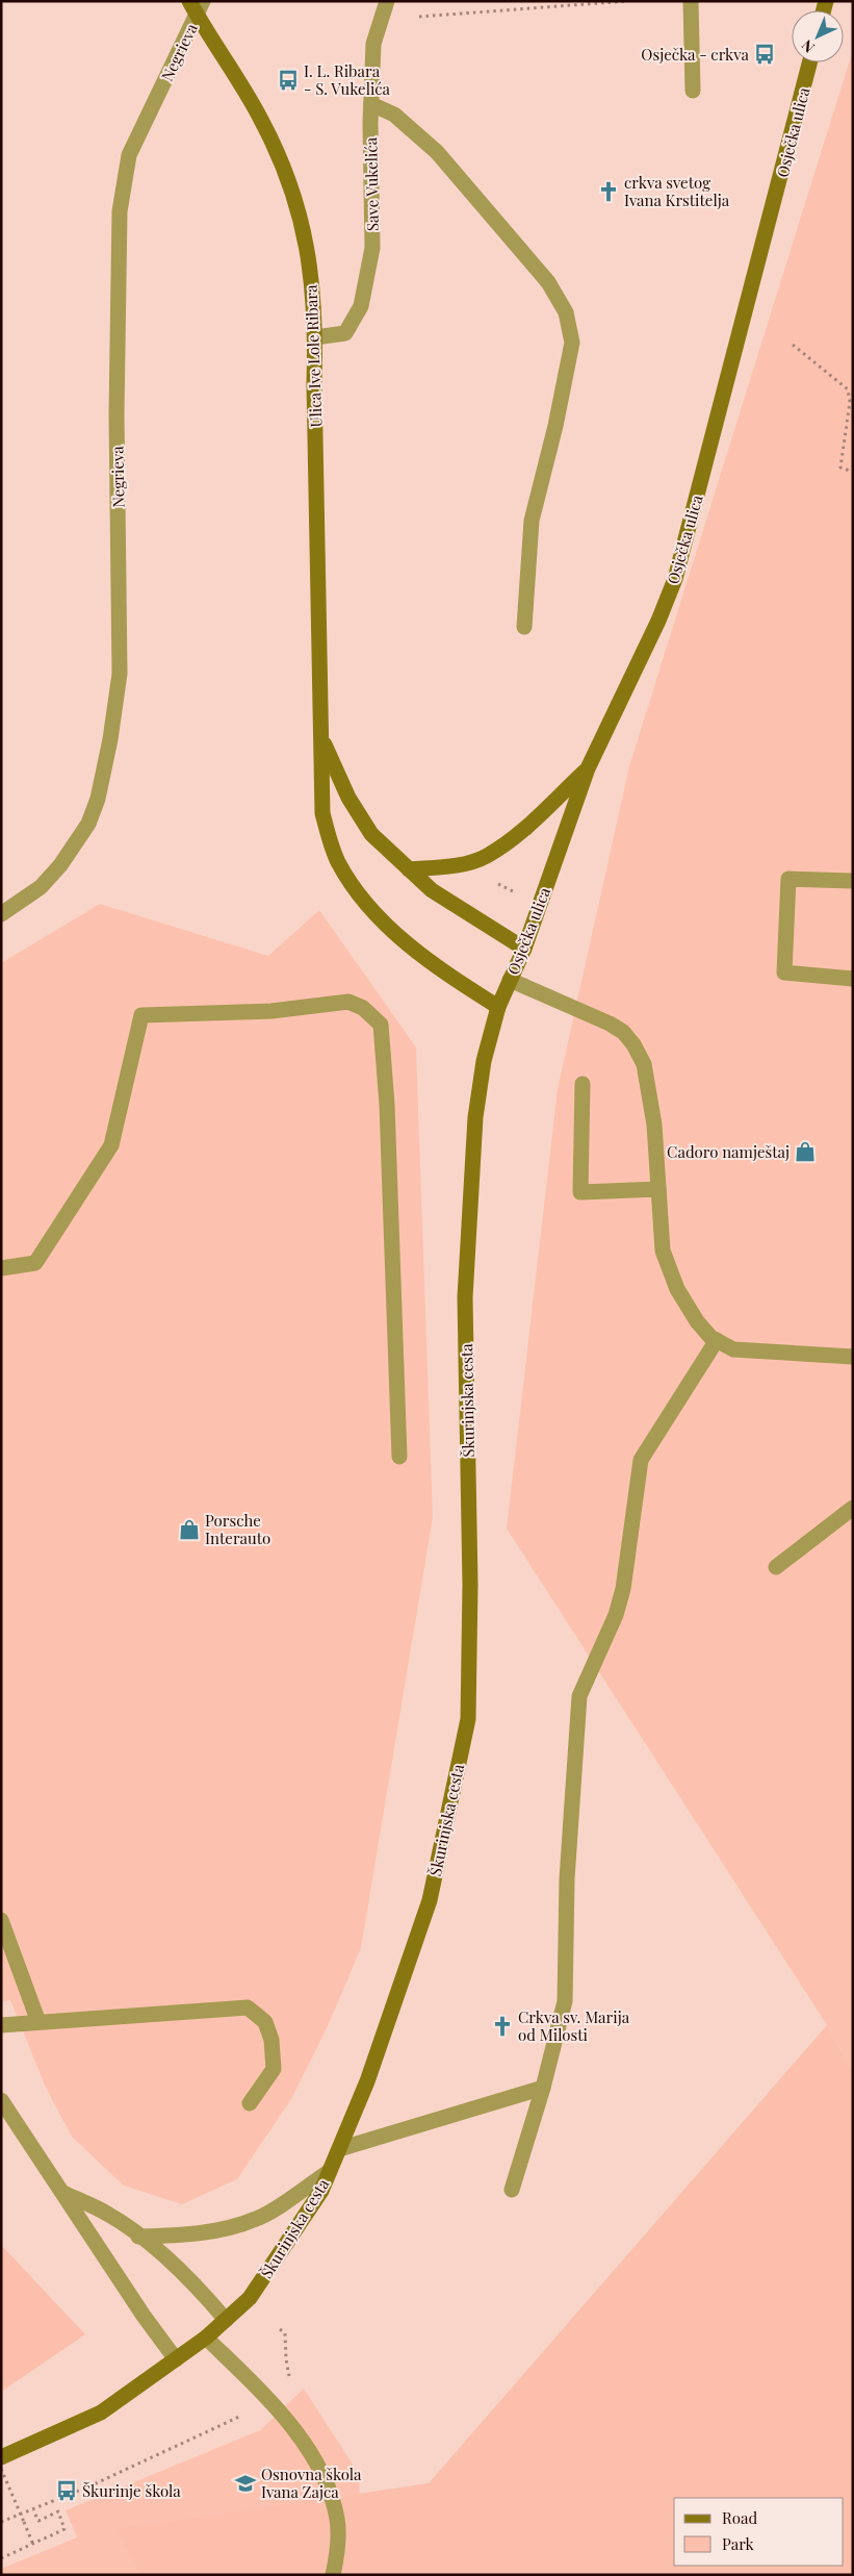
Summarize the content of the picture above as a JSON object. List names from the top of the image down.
{
  "streets": {
    "street": [
      "Negrieva",
      "Osječka ulica",
      "Save Vukelića",
      "Ulica Ive Lole Ribara",
      "Škurinjska cesta"
    ]
  },
  "crossings": [
    ["Negrieva", "Ulica Ive Lole Ribara"],
    ["Osječka ulica", "Ulica Ive Lole Ribara"],
    ["Osječka ulica", "Škurinjska cesta"],
    ["Save Vukelića", "Ulica Ive Lole Ribara"],
    ["Ulica Ive Lole Ribara", "Škurinjska cesta"]
  ],
  "places": {
    "bus stop": ["Osječka - crkva", "I. L. Ribara - S. Vukelića", "Škurinje škola"],
    "church": ["crkva svetog Ivana Krstitelja", "Crkva sv. Marija od Milosti"],
    "shop": ["Cadoro namještaj", "Porsche Interauto"],
    "school or university": ["Osnovna škola Ivana Zajca"]
  },
  "legend": ["Road", "Park"],
  "north": "bottom left"
}
